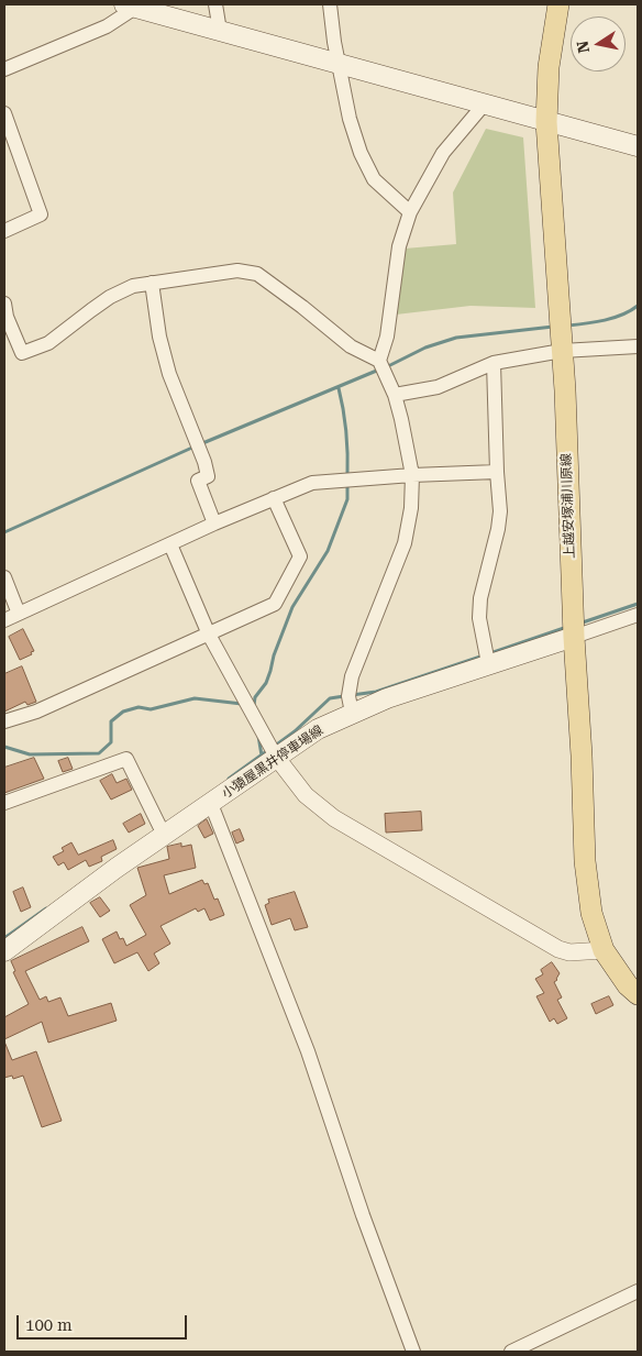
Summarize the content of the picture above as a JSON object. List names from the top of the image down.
{
  "streets": {
    "main road": ["上越安塚浦川原線", "小猿屋黒井停車場線"]
  },
  "crossings": [
    ["上越安塚浦川原線", "小猿屋黒井停車場線"]
  ],
  "scale_bar": "100 m",
  "north": "left"
}
